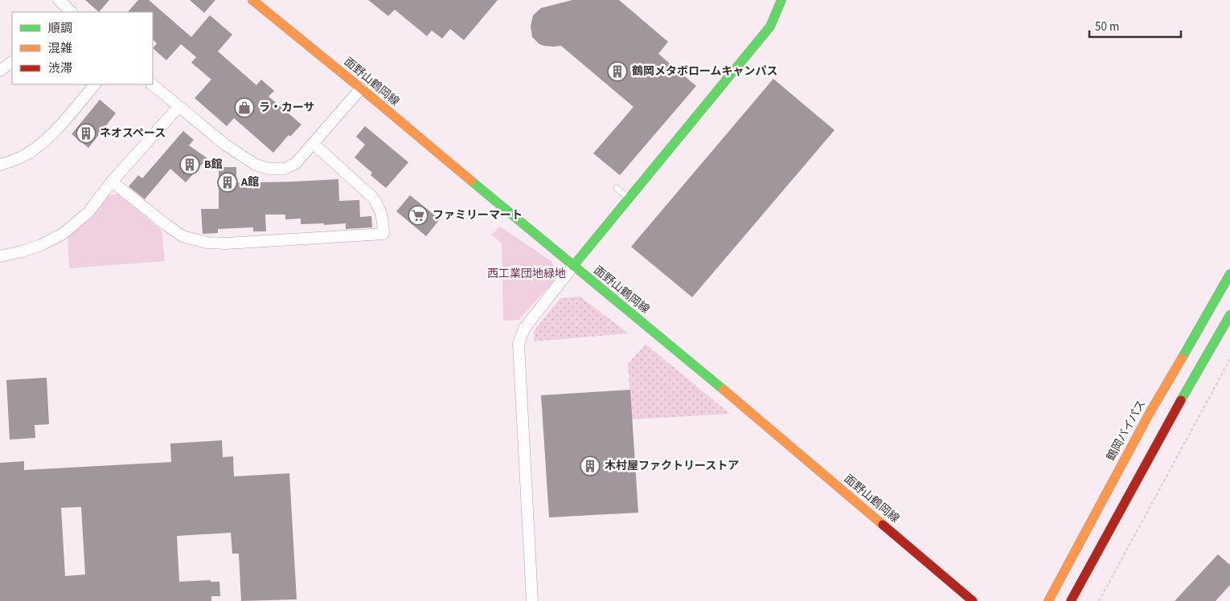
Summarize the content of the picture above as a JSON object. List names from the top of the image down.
{
  "streets": {
    "main road": ["面野山鶴岡線", "鶴岡バイパス"]
  },
  "parks": ["西工業団地緑地"],
  "places": {
    "building": [
      "鶴岡メタボロームキャンパス",
      "ネオスペース",
      "B館",
      "A館",
      "木村屋ファクトリーストア"
    ],
    "shop": ["ラ・カーサ"],
    "supermarket": ["ファミリーマート"]
  },
  "legend": ["順調", "混雑", "渋滞"],
  "scale_bar": "50 m"
}
